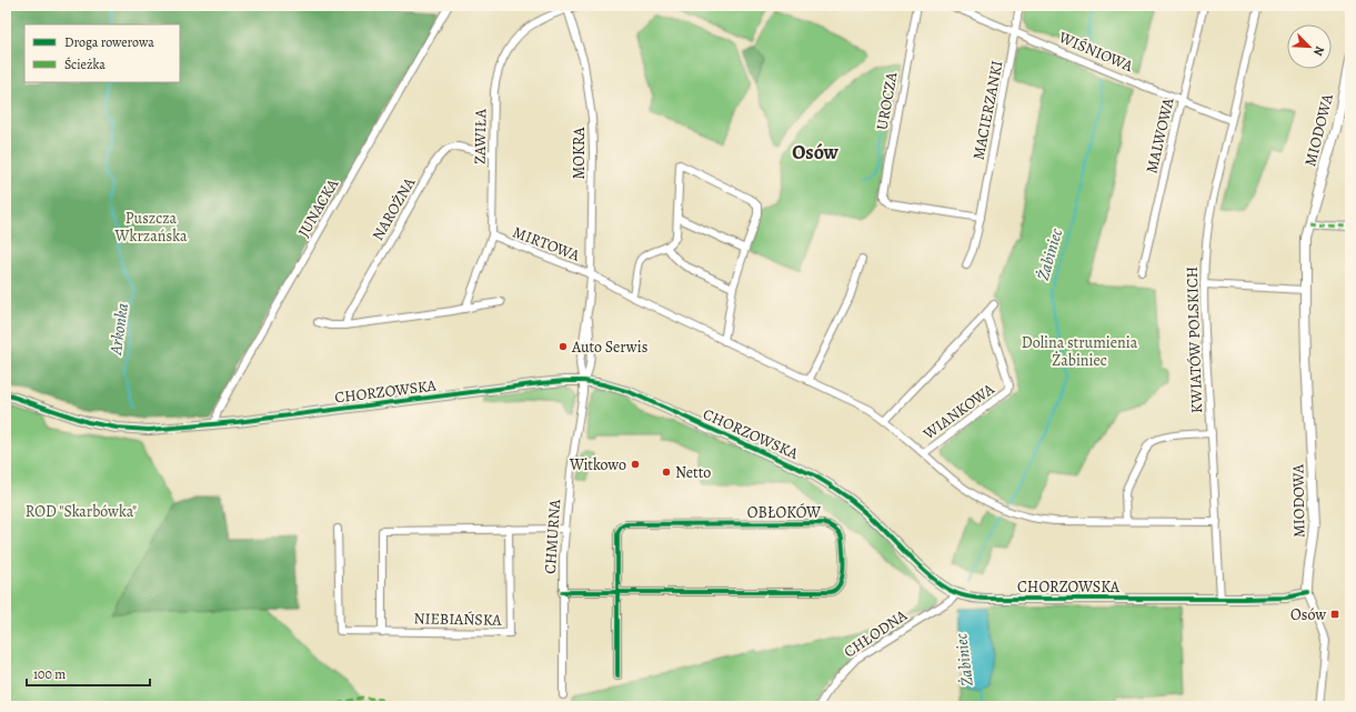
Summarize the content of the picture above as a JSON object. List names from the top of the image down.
{
  "streets": {
    "street": [
      "WIŚNIOWA",
      "UROCZA",
      "MACIERZANKI",
      "MIODOWA",
      "MALWOWA",
      "ZAWIŁA",
      "MOKRA",
      "JUNACKA",
      "NAROŻNA",
      "MIRTOWA",
      "KWIATÓW POLSKICH",
      "CHORZOWSKA",
      "WIANKOWA",
      "OBŁOKÓW",
      "CHMURNA",
      "NIEBIAŃSKA",
      "CHŁODNA"
    ]
  },
  "crossings": [
    ["WIŚNIOWA", "MACIERZANKI"],
    ["WIŚNIOWA", "MALWOWA"],
    ["WIŚNIOWA", "KWIATÓW POLSKICH"],
    ["UROCZA", "MACIERZANKI"],
    ["MIODOWA", "CHORZOWSKA"],
    ["ZAWIŁA", "MOKRA"],
    ["ZAWIŁA", "NAROŻNA"],
    ["ZAWIŁA", "MIRTOWA"],
    ["MOKRA", "MIRTOWA"],
    ["MOKRA", "CHORZOWSKA"],
    ["MOKRA", "CHMURNA"],
    ["JUNACKA", "CHORZOWSKA"],
    ["MIRTOWA", "KWIATÓW POLSKICH"],
    ["MIRTOWA", "WIANKOWA"],
    ["KWIATÓW POLSKICH", "CHORZOWSKA"],
    ["CHORZOWSKA", "CHMURNA"],
    ["CHORZOWSKA", "CHŁODNA"],
    ["OBŁOKÓW", "CHMURNA"]
  ],
  "districts": ["Osów"],
  "water": ["Żabiniec", "Arkonka"],
  "parks": ["Puszcza Wkrzańska", "Dolina strumienia Żabiniec", "ROD \"Skarbówka\""],
  "places": {
    "other": ["Auto Serwis", "Witkowo", "Netto"],
    "transit": ["Osów"]
  },
  "legend": ["Droga rowerowa", "Ścieżka"],
  "scale_bar": "100 m",
  "north": "bottom right"
}
